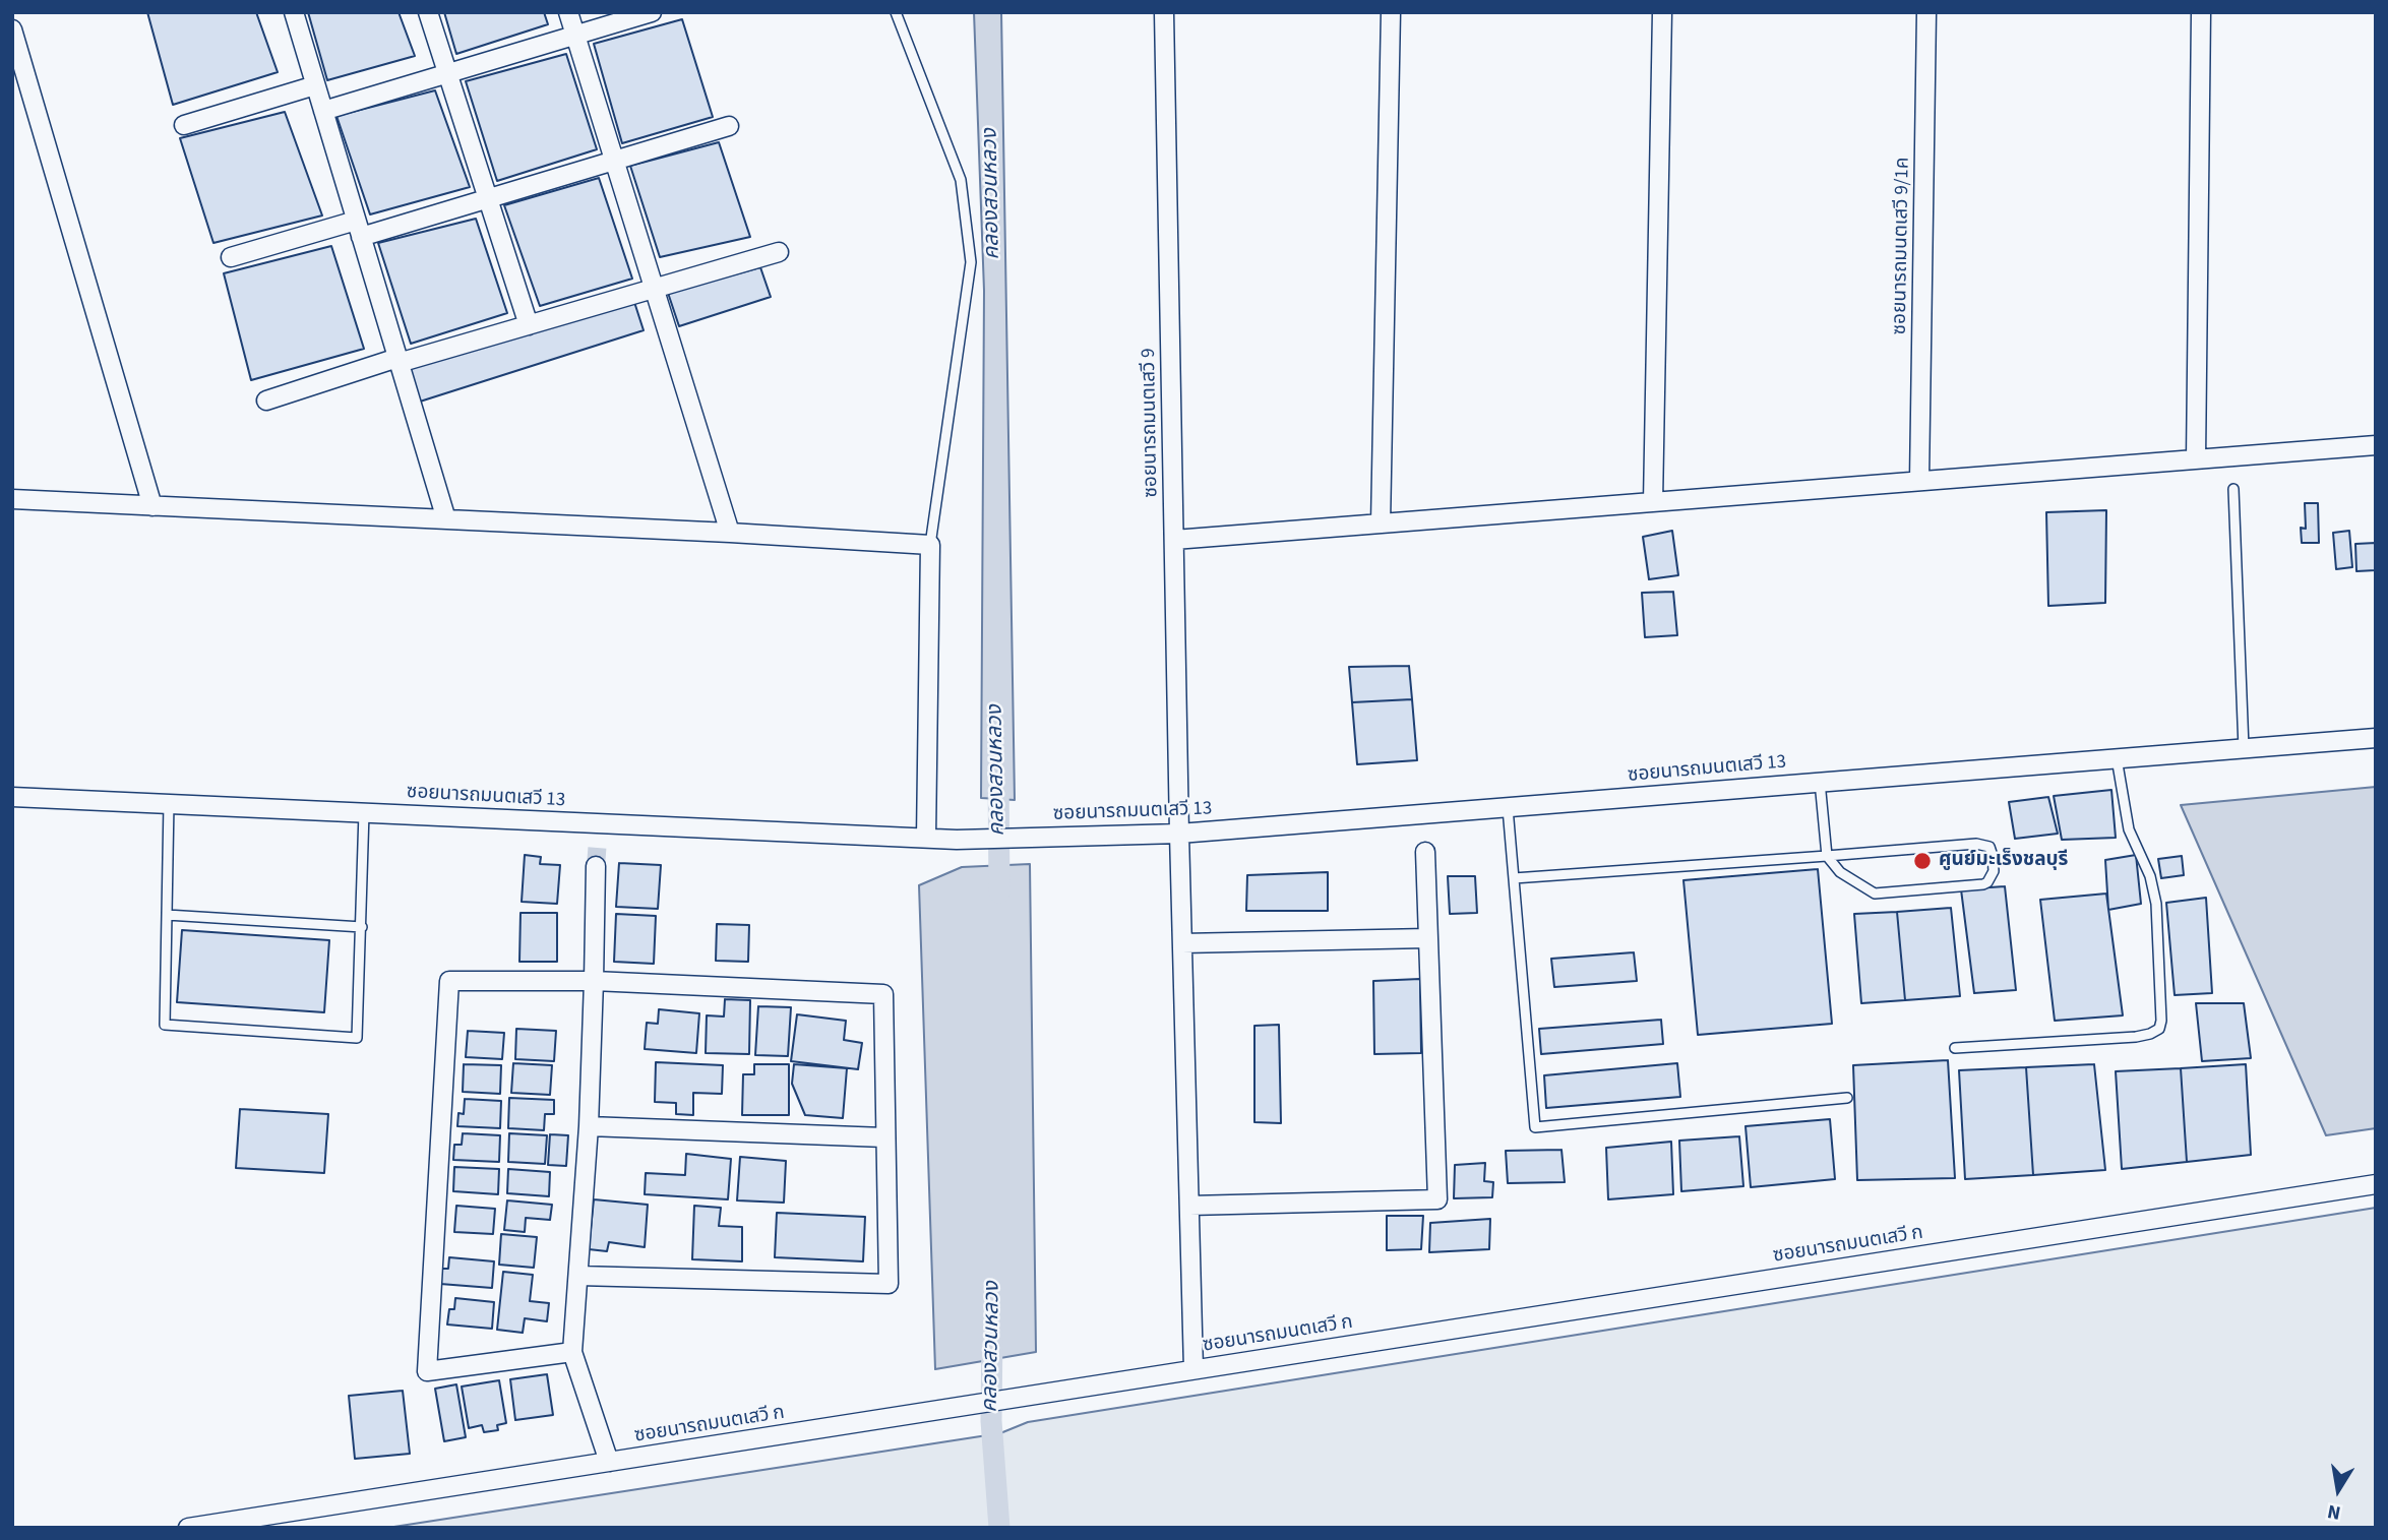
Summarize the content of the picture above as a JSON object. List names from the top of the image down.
{
  "streets": {
    "street": [
      "ซอยนารถมนตเสวี 9/1ค",
      "ซอยนารถมนตเสวี 9",
      "ซอยนารถมนตเสวี 13",
      "ซอยนารถมนตเสวี ก"
    ]
  },
  "crossings": [
    ["ซอยนารถมนตเสวี 9", "ซอยนารถมนตเสวี 13"],
    ["ซอยนารถมนตเสวี 9", "ซอยนารถมนตเสวี ก"]
  ],
  "water": ["คลองสวนหลวง"],
  "places": ["ศูนย์มะเร็งชลบุรี"],
  "north": "bottom"
}
